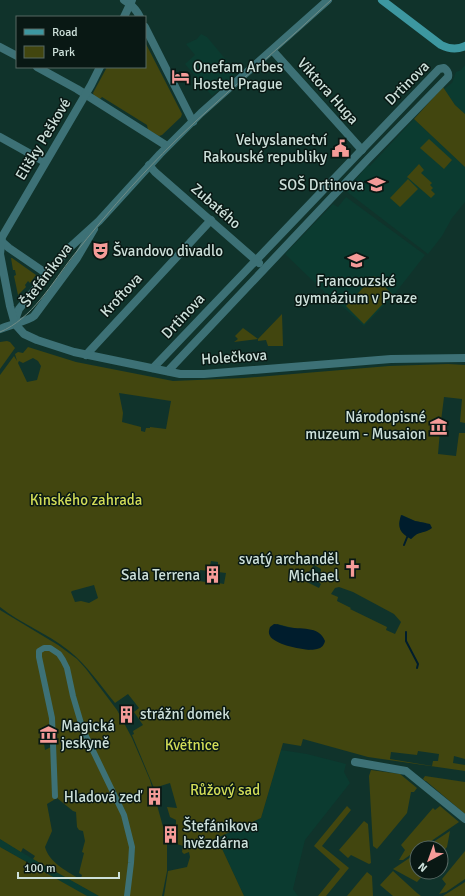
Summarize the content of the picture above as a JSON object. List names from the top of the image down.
{
  "streets": {
    "street": [
      "Drtinova",
      "Viktora Huga",
      "Elišky Peškové",
      "Zubatého",
      "Štefánikova",
      "Kroftova",
      "Holečkova"
    ]
  },
  "crossings": [
    ["Drtinova", "Viktora Huga"],
    ["Drtinova", "Zubatého"],
    ["Drtinova", "Holečkova"],
    ["Zubatého", "Štefánikova"],
    ["Zubatého", "Kroftova"],
    ["Štefánikova", "Holečkova"],
    ["Kroftova", "Holečkova"]
  ],
  "parks": ["Kinského zahrada", "Květnice", "Růžový sad"],
  "places": {
    "hotel": ["Onefam Arbes Hostel Prague"],
    "public building": ["Velvyslanectví Rakouské republiky"],
    "school or university": ["SOŠ Drtinova", "Francouzské gymnázium v Praze"],
    "theatre": ["Švandovo divadlo"],
    "museum": ["Národopisné muzeum - Musaion", "Magická jeskyně"],
    "church": ["svatý archanděl Michael"],
    "building": [
      "Sala Terrena",
      "strážní domek",
      "Hladová zeď",
      "Štefánikova hvězdárna"
    ]
  },
  "legend": ["Road", "Park"],
  "scale_bar": "100 m",
  "north": "bottom left"
}
